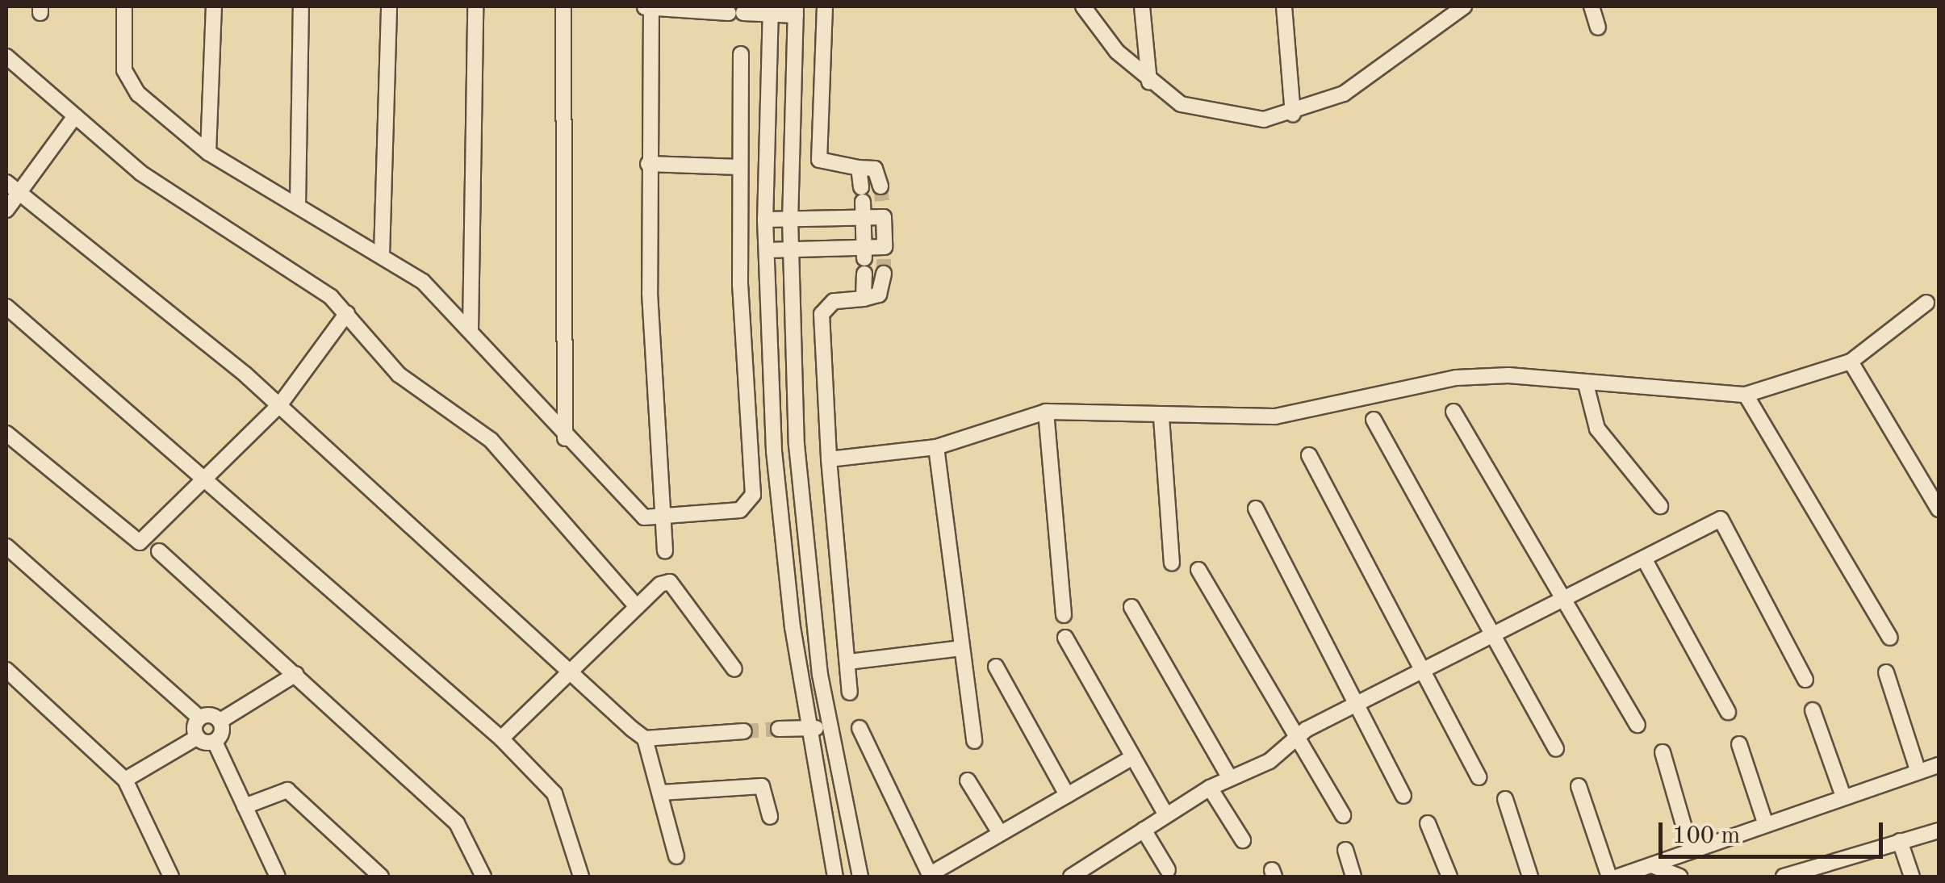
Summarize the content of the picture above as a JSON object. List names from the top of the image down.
{
  "scale_bar": "100 m"
}
